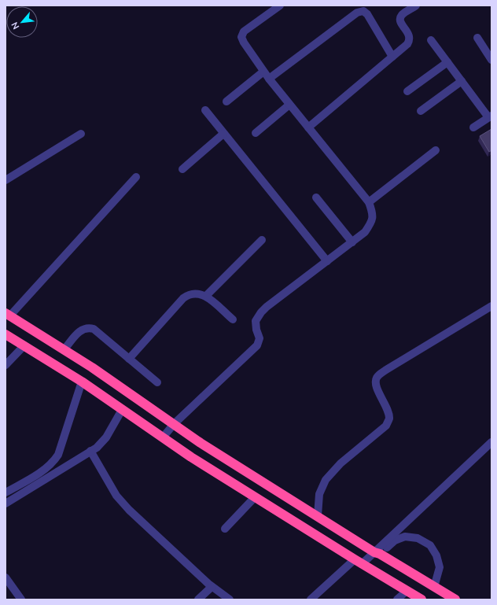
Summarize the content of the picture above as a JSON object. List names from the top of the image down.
{
  "north": "bottom left"
}
